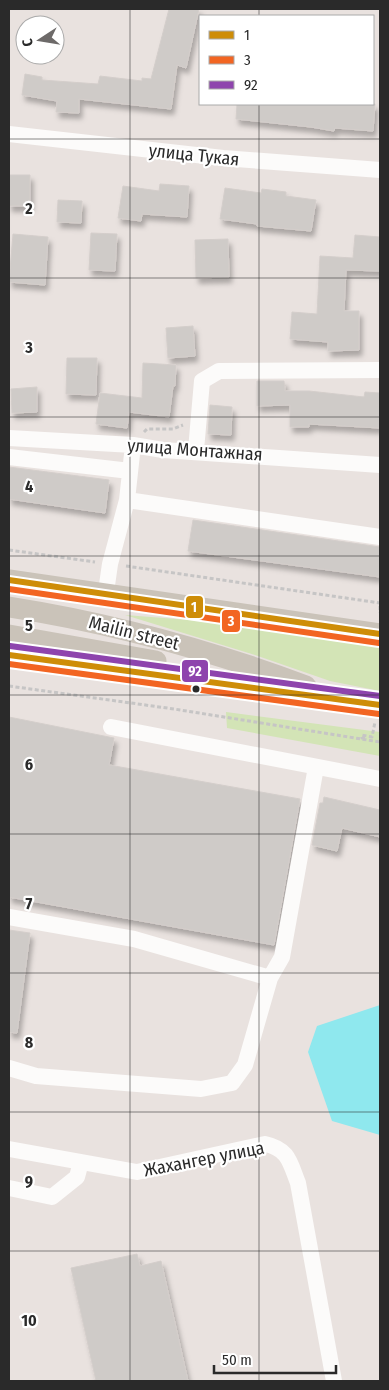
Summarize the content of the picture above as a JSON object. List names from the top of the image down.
{
  "streets": {
    "main road": ["Mailin street"],
    "street": ["улица Тукая", "улица Монтажная", "Жахангер улица"]
  },
  "lines": ["transit line 1", "transit line 3", "transit line 92"],
  "legend": ["1", "3", "92"],
  "scale_bar": "50 m",
  "north": "left",
  "grid": {
    "rows": [
      "2",
      "3",
      "4",
      "5",
      "6",
      "7",
      "8",
      "9",
      "10"
    ]
  }
}
